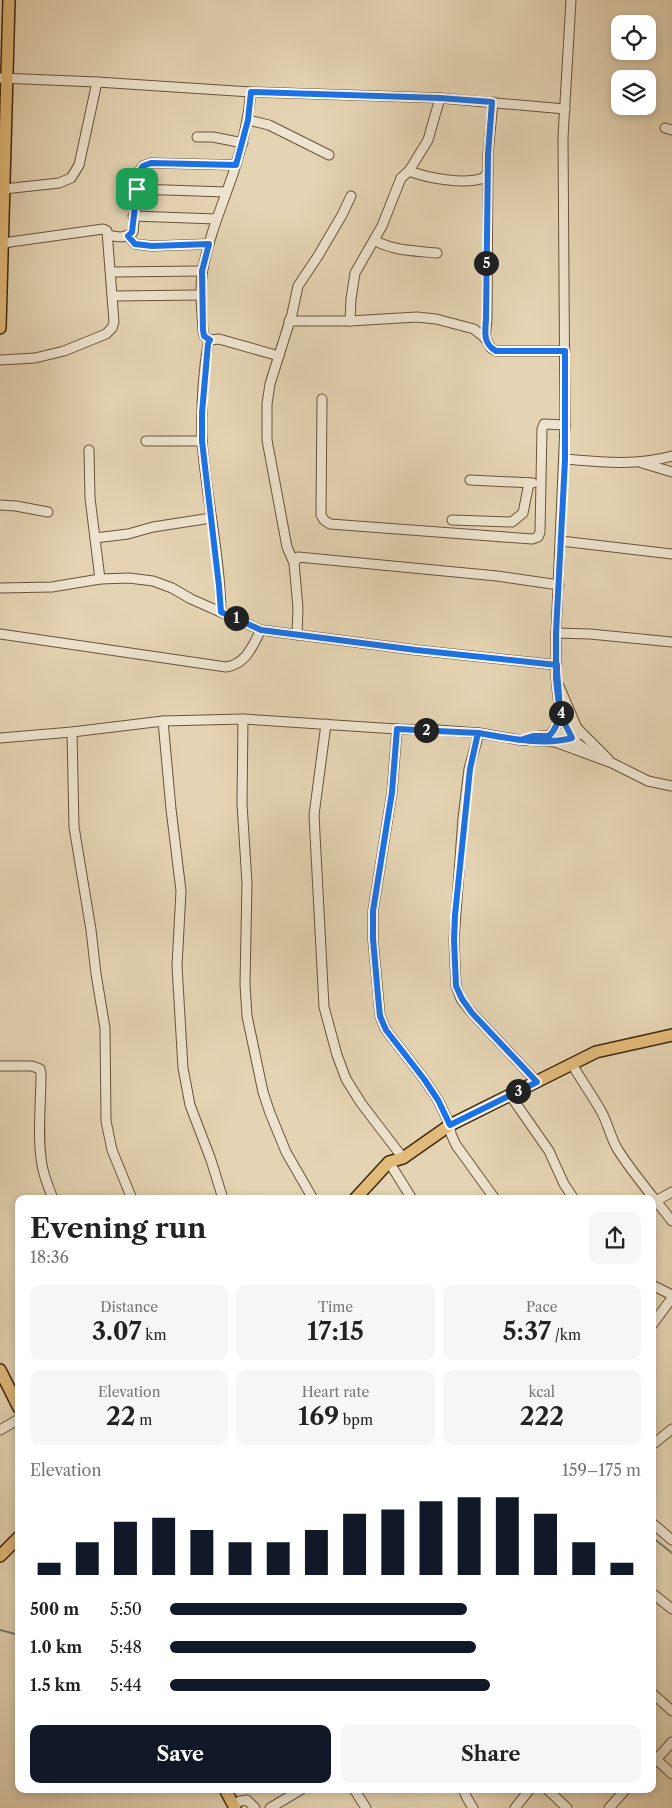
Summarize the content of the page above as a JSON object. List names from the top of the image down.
{
  "page": {
    "pins": [
      "5",
      "1",
      "4",
      "2",
      "3"
    ],
    "heading": ["Evening run", "18:36"],
    "stats": [
      ["Distance", "3.07 km"],
      ["Time", "17:15"],
      ["Pace", "5:37 /km"],
      ["Elevation", "22 m"],
      ["Heart rate", "169 bpm"],
      ["kcal", "222"]
    ],
    "chart": ["Elevation", "159–175 m"],
    "list": [
      {
        "name": "500 m",
        "note": "5:50"
      },
      {
        "name": "1.0 km",
        "note": "5:48"
      },
      {
        "name": "1.5 km",
        "note": "5:44"
      }
    ],
    "buttons": ["Save", "Share"]
  }
}
